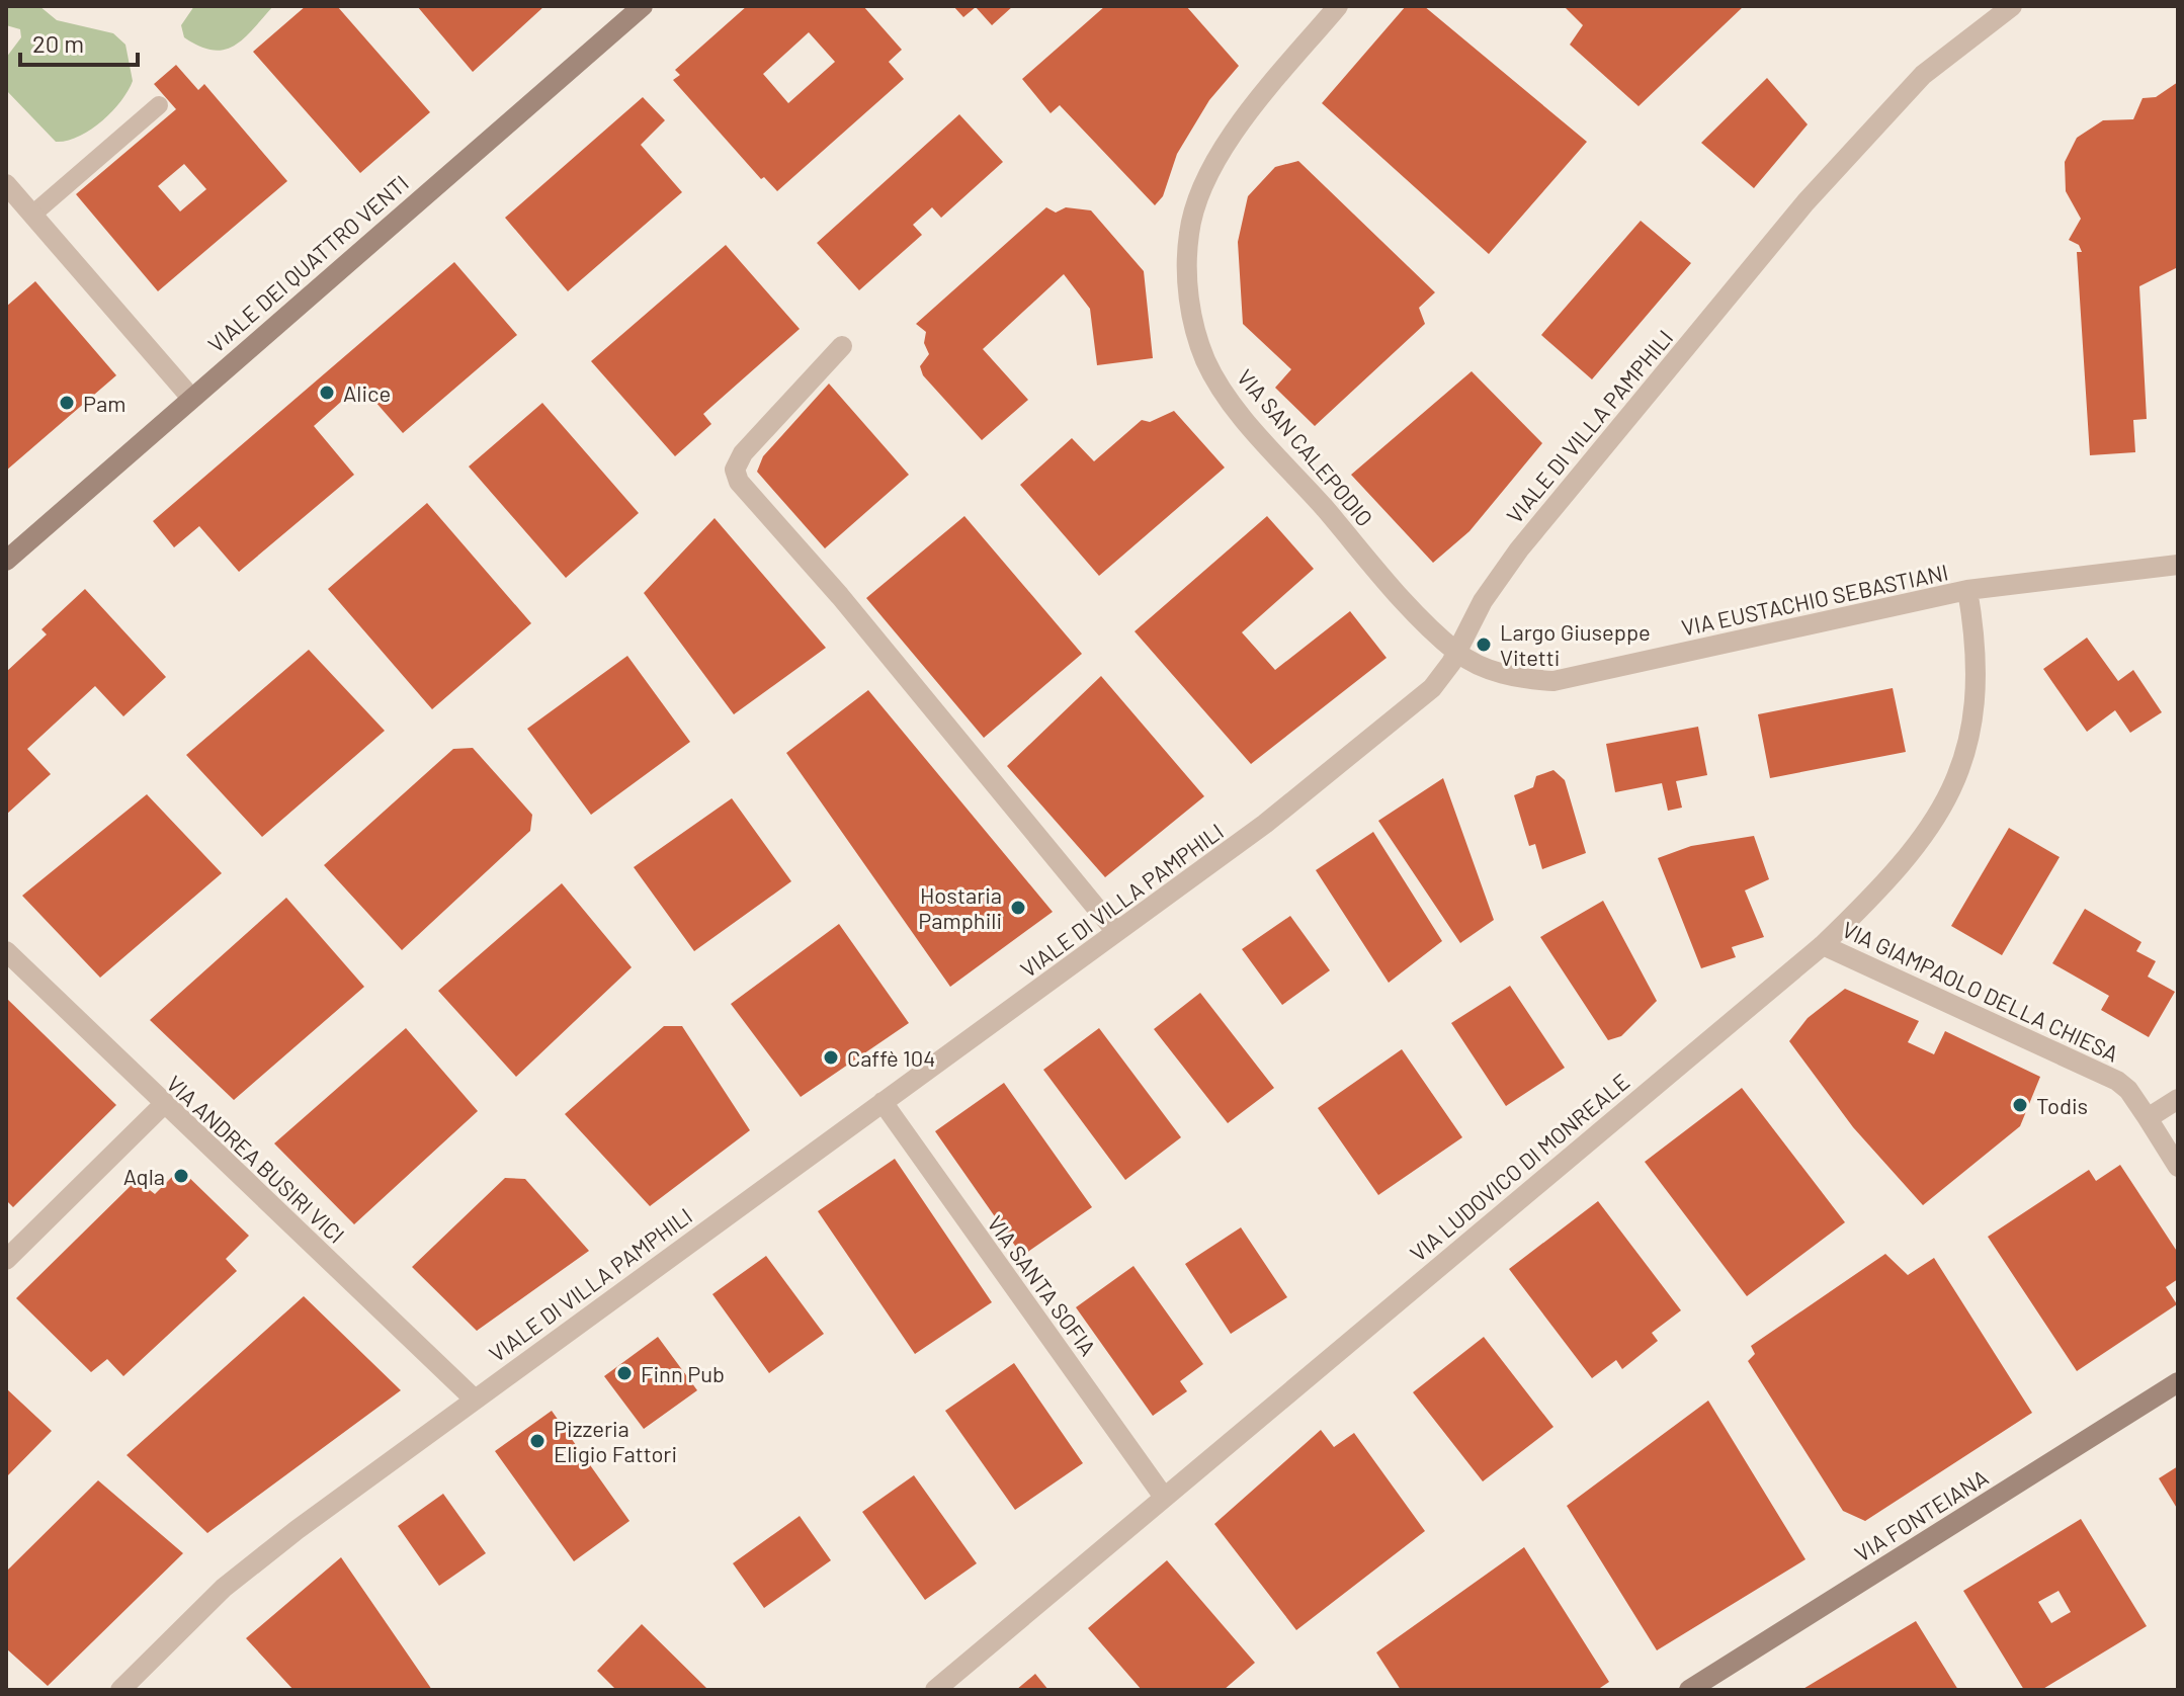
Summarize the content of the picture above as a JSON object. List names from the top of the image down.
{
  "streets": {
    "street": [
      "VIALE DEI QUATTRO VENTI",
      "VIALE DI VILLA PAMPHILI",
      "VIA SAN CALEPODIO",
      "VIA EUSTACHIO SEBASTIANI",
      "VIA GIAMPAOLO DELLA CHIESA",
      "VIA ANDREA BUSIRI VICI",
      "VIA LUDOVICO DI MONREALE",
      "VIA SANTA SOFIA",
      "VIA FONTEIANA"
    ]
  },
  "crossings": [
    ["VIALE DI VILLA PAMPHILI", "VIA SAN CALEPODIO"],
    ["VIALE DI VILLA PAMPHILI", "VIA EUSTACHIO SEBASTIANI"],
    ["VIALE DI VILLA PAMPHILI", "VIA ANDREA BUSIRI VICI"],
    ["VIALE DI VILLA PAMPHILI", "VIA SANTA SOFIA"],
    ["VIA SAN CALEPODIO", "VIA EUSTACHIO SEBASTIANI"],
    ["VIA EUSTACHIO SEBASTIANI", "VIA LUDOVICO DI MONREALE"],
    ["VIA GIAMPAOLO DELLA CHIESA", "VIA LUDOVICO DI MONREALE"],
    ["VIA LUDOVICO DI MONREALE", "VIA SANTA SOFIA"]
  ],
  "places": [
    "Alice",
    "Pam",
    "Largo Giuseppe Vitetti",
    "Hostaria Pamphili",
    "Caffè 104",
    "Todis",
    "Aqla",
    "Finn Pub",
    "Pizzeria Eligio Fattori"
  ],
  "scale_bar": "20 m"
}
